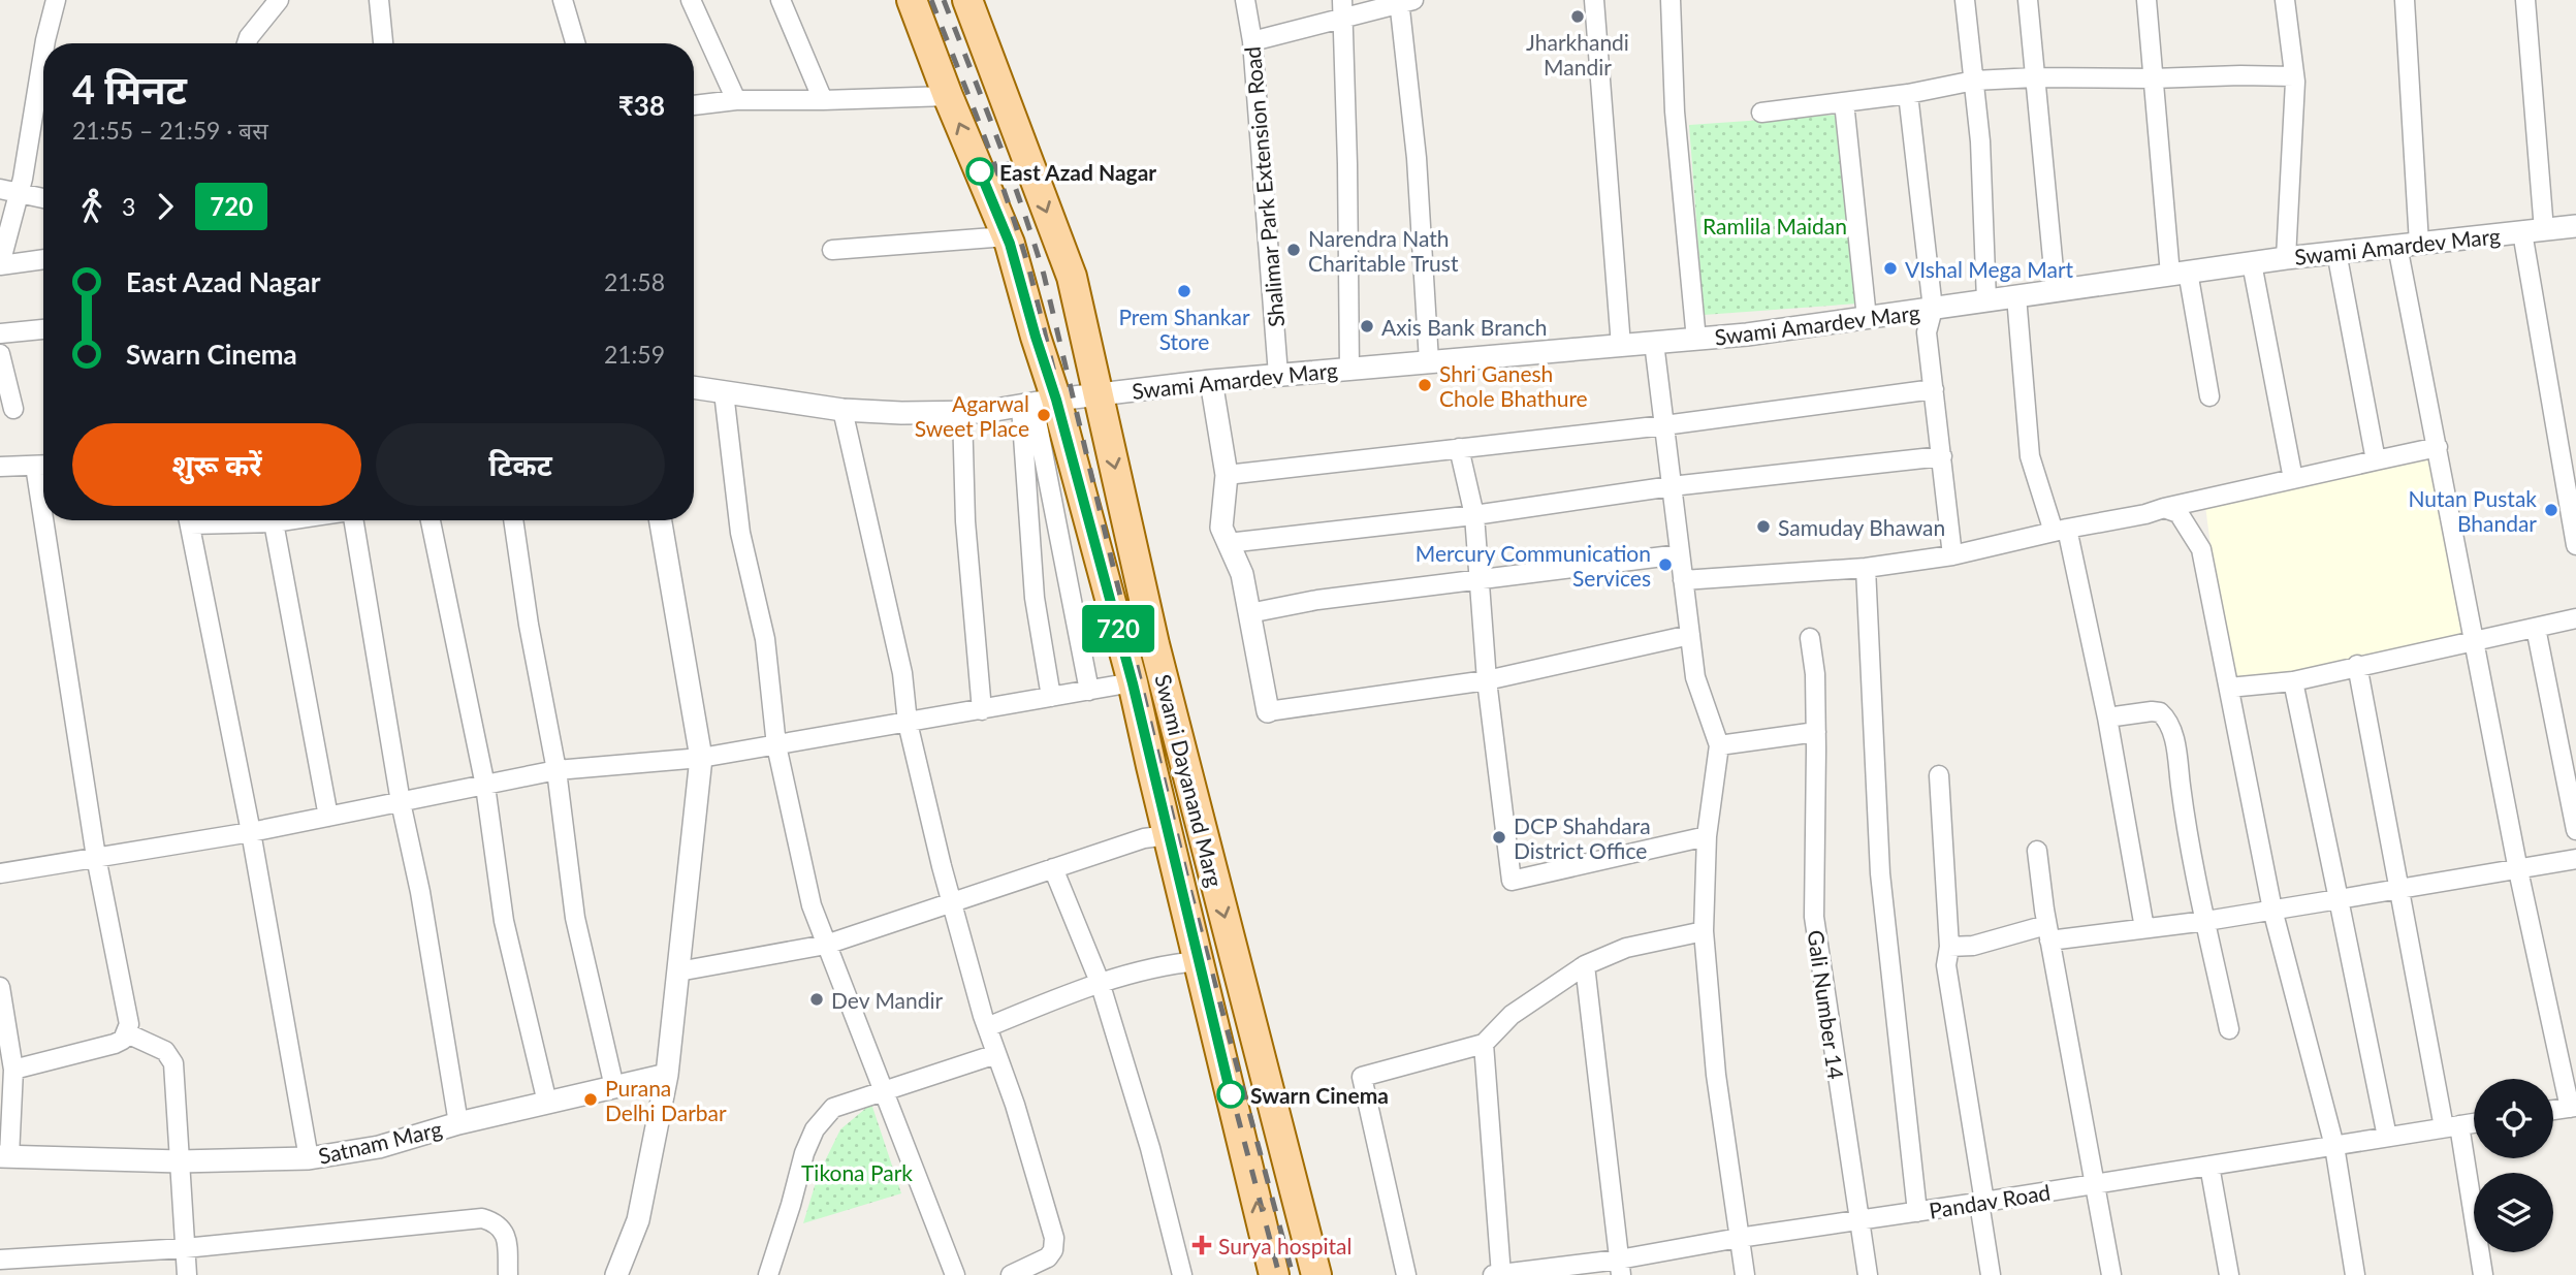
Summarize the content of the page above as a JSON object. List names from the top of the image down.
{
  "streets": {
    "main road": ["Swami Dayanand Marg"],
    "street": [
      "Shalimar Park Extension Road",
      "Swami Amardev Marg",
      "Gali Number 14",
      "Satnam Marg",
      "Pandav Road"
    ]
  },
  "crossings": [
    ["Shalimar Park Extension Road", "Swami Amardev Marg"],
    ["Swami Amardev Marg", "Swami Dayanand Marg"],
    ["Gali Number 14", "Pandav Road"]
  ],
  "parks": ["Ramlila Maidan", "Tikona Park"],
  "places": {
    "other": [
      "Jharkhandi Mandir",
      "East Azad Nagar",
      "Narendra Nath Charitable Trust",
      "VIshal Mega Mart",
      "Prem Shankar Store",
      "Axis Bank Branch",
      "Shri Ganesh Chole Bhathure",
      "Agarwal Sweet Place",
      "Nutan Pustak Bhandar",
      "Samuday Bhawan",
      "Mercury Communication Services",
      "DCP Shahdara District Office",
      "Dev Mandir",
      "Swarn Cinema",
      "Purana Delhi Darbar"
    ],
    "health": ["Surya hospital"]
  },
  "lines": ["bus line 720"],
  "page": {
    "on_map": "720",
    "heading": ["4 मिनट", "21:55 – 21:59 · बस", "₹38"],
    "legs": ["3", "720"],
    "list": [
      {
        "name": "East Azad Nagar",
        "value": "21:58"
      },
      {
        "name": "Swarn Cinema",
        "value": "21:59"
      }
    ],
    "buttons": ["शुरू करें", "टिकट"]
  }
}
